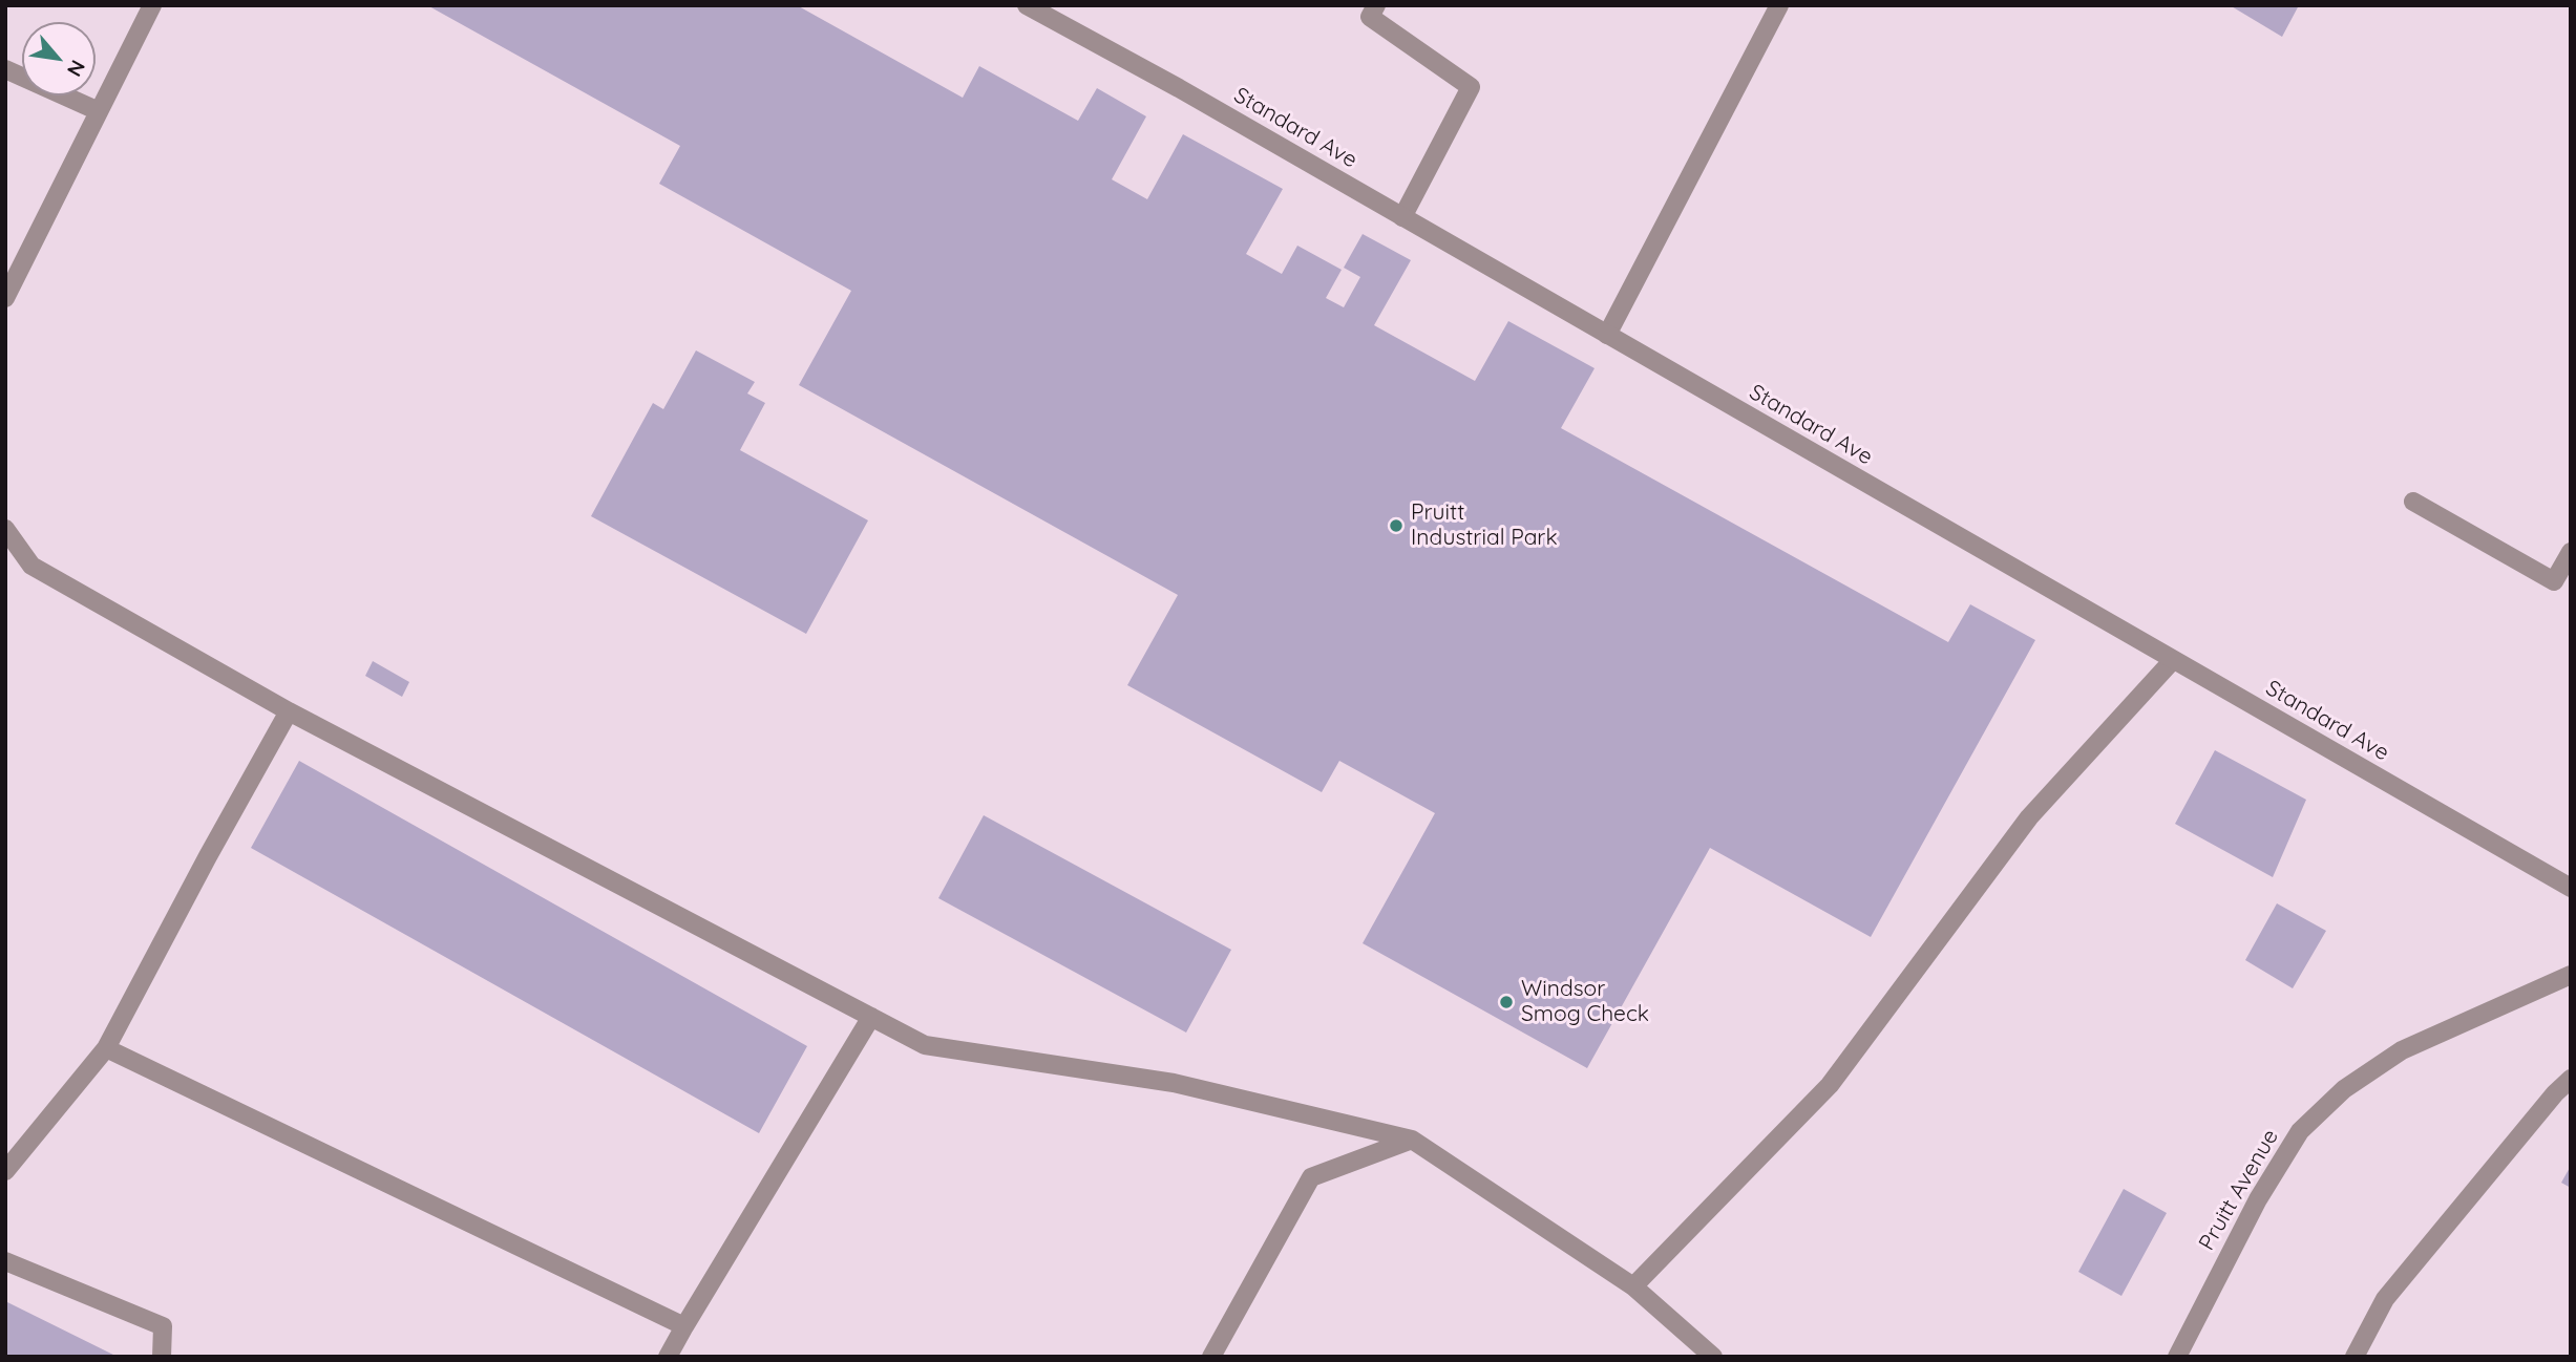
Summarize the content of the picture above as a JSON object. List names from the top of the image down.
{
  "streets": {
    "street": ["Standard Ave", "Pruitt Avenue"]
  },
  "places": ["Pruitt Industrial Park", "Windsor Smog Check"],
  "north": "bottom right"
}
